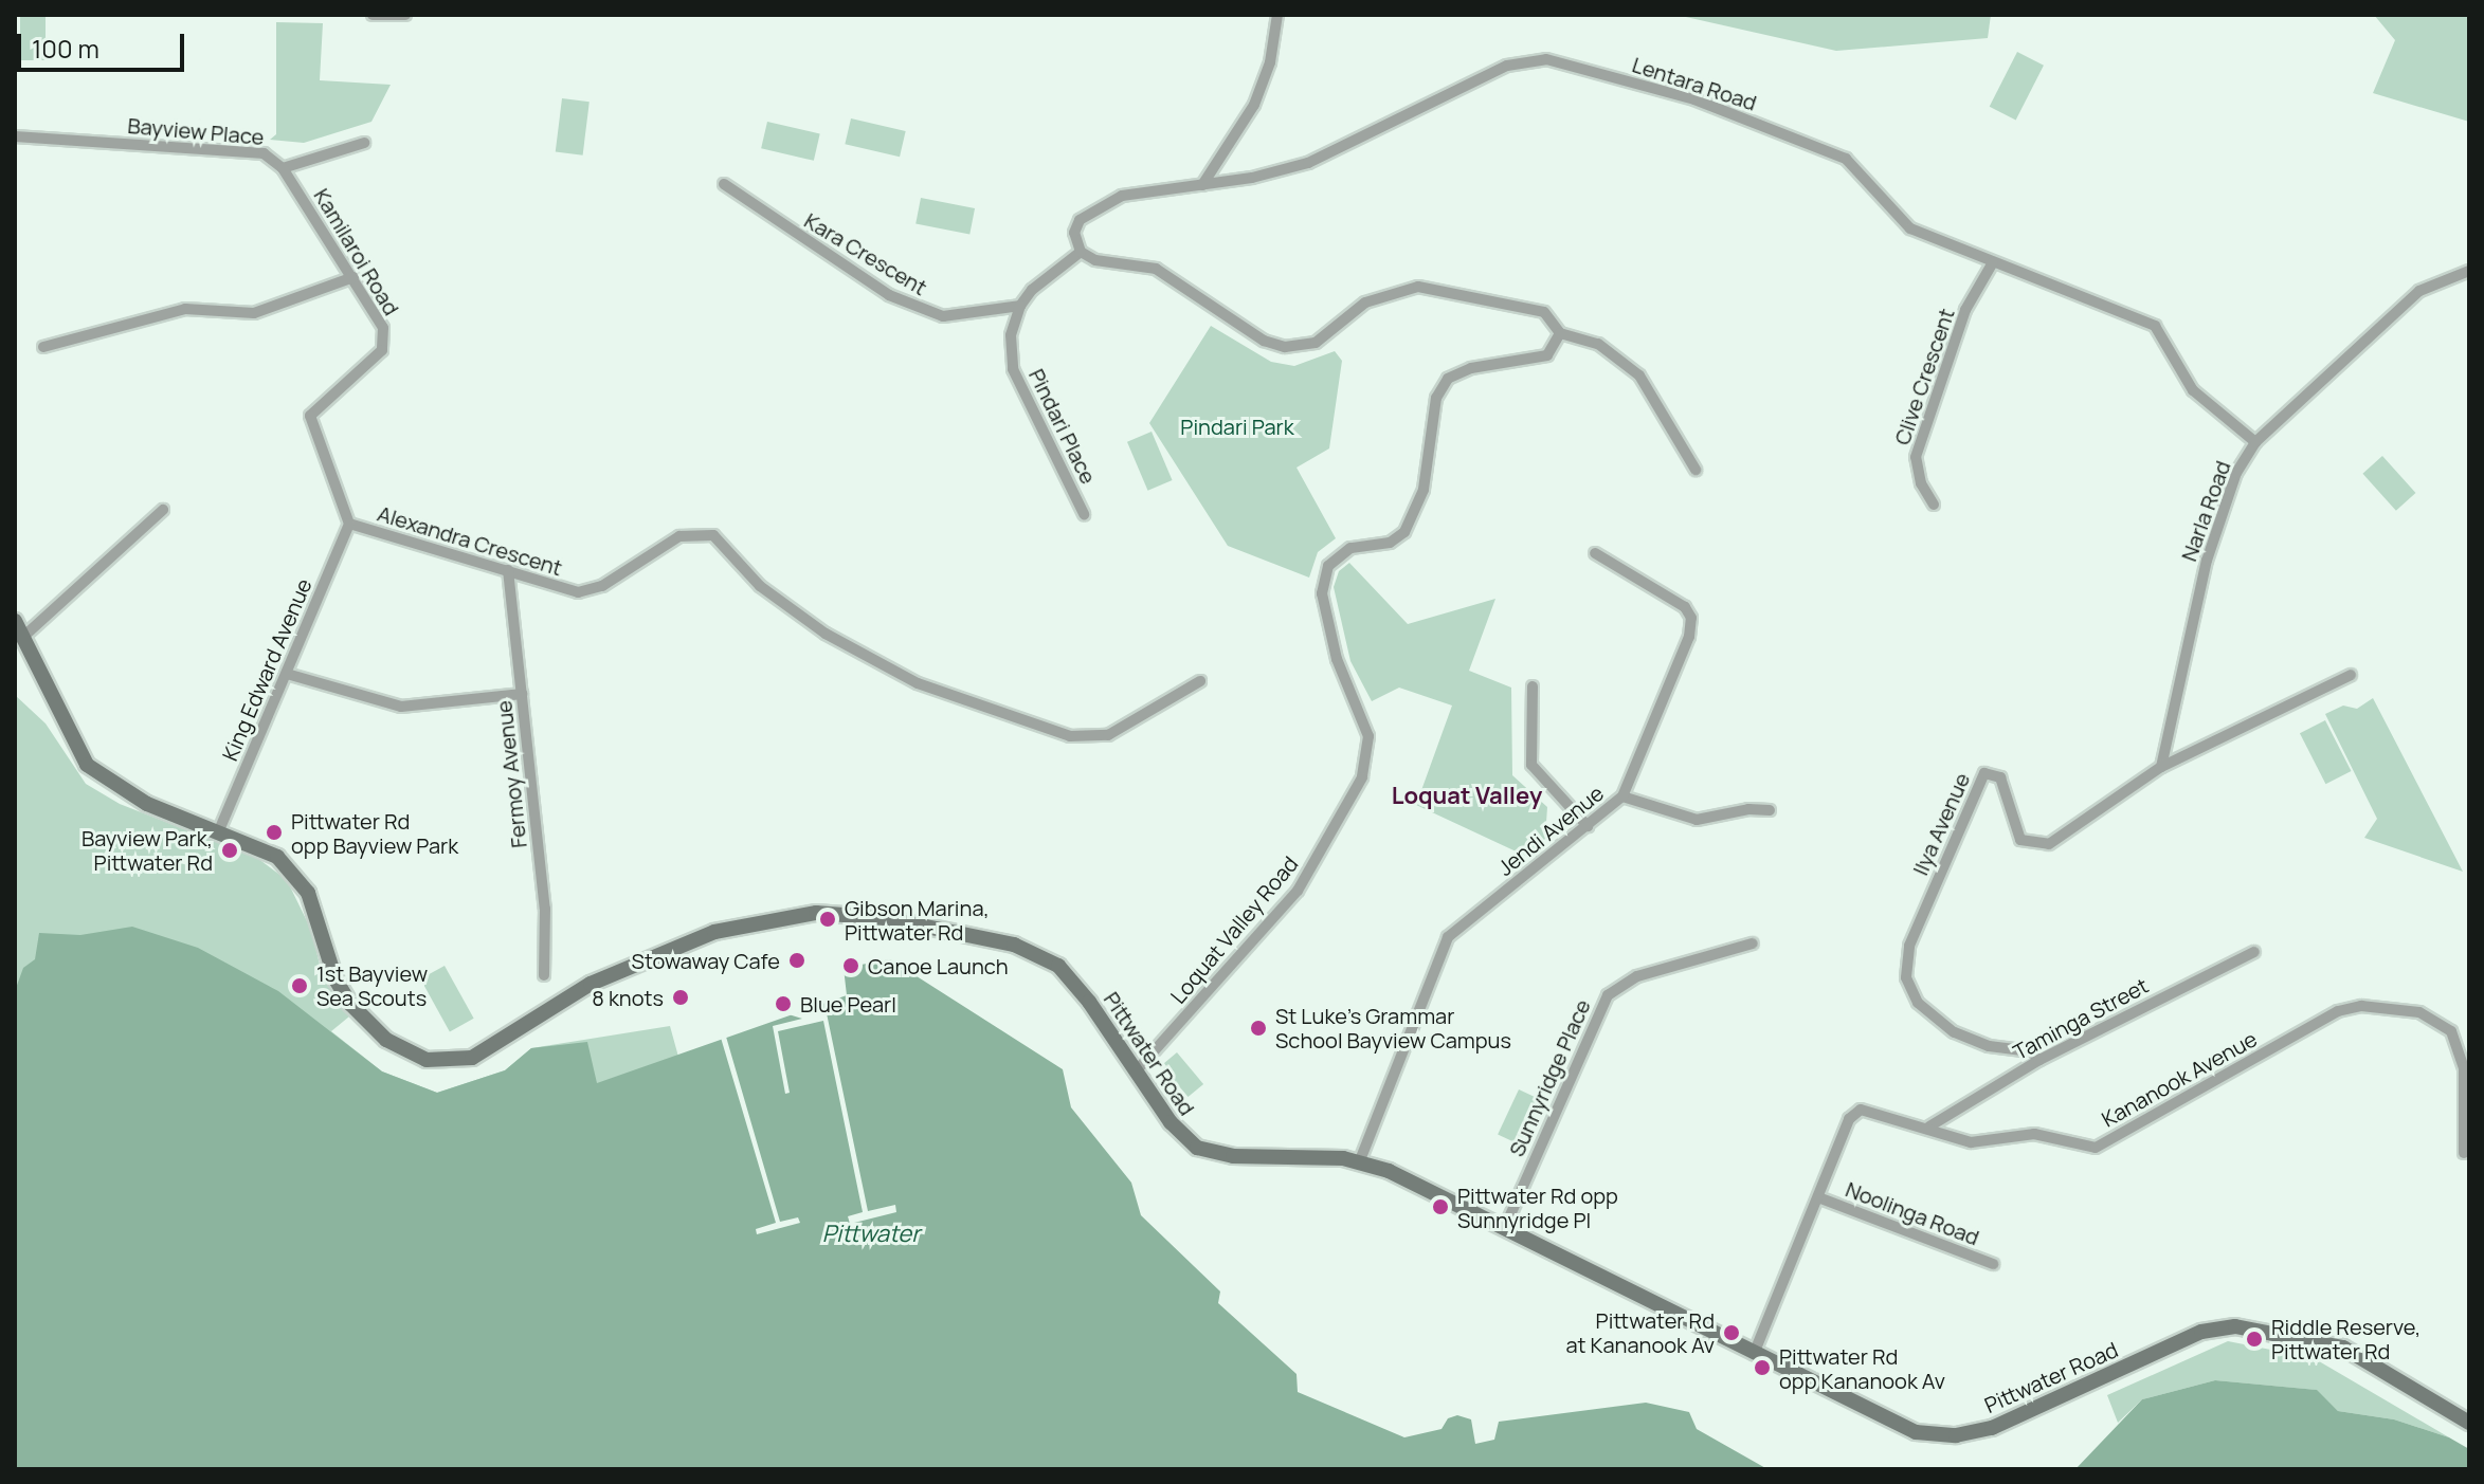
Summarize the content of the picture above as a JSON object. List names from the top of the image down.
{
  "streets": {
    "main road": ["Pittwater Road"],
    "street": [
      "Lentara Road",
      "Bayview Place",
      "Kamilaroi Road",
      "Kara Crescent",
      "Clive Crescent",
      "Pindari Place",
      "Narla Road",
      "Alexandra Crescent",
      "King Edward Avenue",
      "Fermoy Avenue",
      "Ilya Avenue",
      "Jendi Avenue",
      "Loquat Valley Road",
      "Taminga Street",
      "Sunnyridge Place",
      "Kananook Avenue",
      "Noolinga Road"
    ]
  },
  "crossings": [
    ["Lentara Road", "Kara Crescent"],
    ["Lentara Road", "Clive Crescent"],
    ["Lentara Road", "Narla Road"],
    ["Bayview Place", "Kamilaroi Road"],
    ["Kamilaroi Road", "Alexandra Crescent"],
    ["Kamilaroi Road", "King Edward Avenue"],
    ["Kara Crescent", "Pindari Place"],
    ["Narla Road", "Ilya Avenue"],
    ["Alexandra Crescent", "King Edward Avenue"],
    ["Alexandra Crescent", "Fermoy Avenue"],
    ["King Edward Avenue", "Pittwater Road"],
    ["Ilya Avenue", "Taminga Street"],
    ["Jendi Avenue", "Pittwater Road"],
    ["Loquat Valley Road", "Pittwater Road"],
    ["Taminga Street", "Kananook Avenue"],
    ["Pittwater Road", "Sunnyridge Place"],
    ["Pittwater Road", "Kananook Avenue"],
    ["Kananook Avenue", "Noolinga Road"]
  ],
  "districts": ["Loquat Valley"],
  "water": ["Pittwater"],
  "parks": ["Pindari Park"],
  "places": [
    "Pittwater Rd opp Bayview Park",
    "Bayview Park, Pittwater Rd",
    "Gibson Marina, Pittwater Rd",
    "Stowaway Cafe",
    "Canoe Launch",
    "1st Bayview Sea Scouts",
    "8 knots",
    "Blue Pearl",
    "St Luke's Grammar School Bayview Campus",
    "Pittwater Rd opp Sunnyridge Pl",
    "Pittwater Rd at Kananook Av",
    "Riddle Reserve, Pittwater Rd",
    "Pittwater Rd opp Kananook Av"
  ],
  "scale_bar": "100 m"
}
